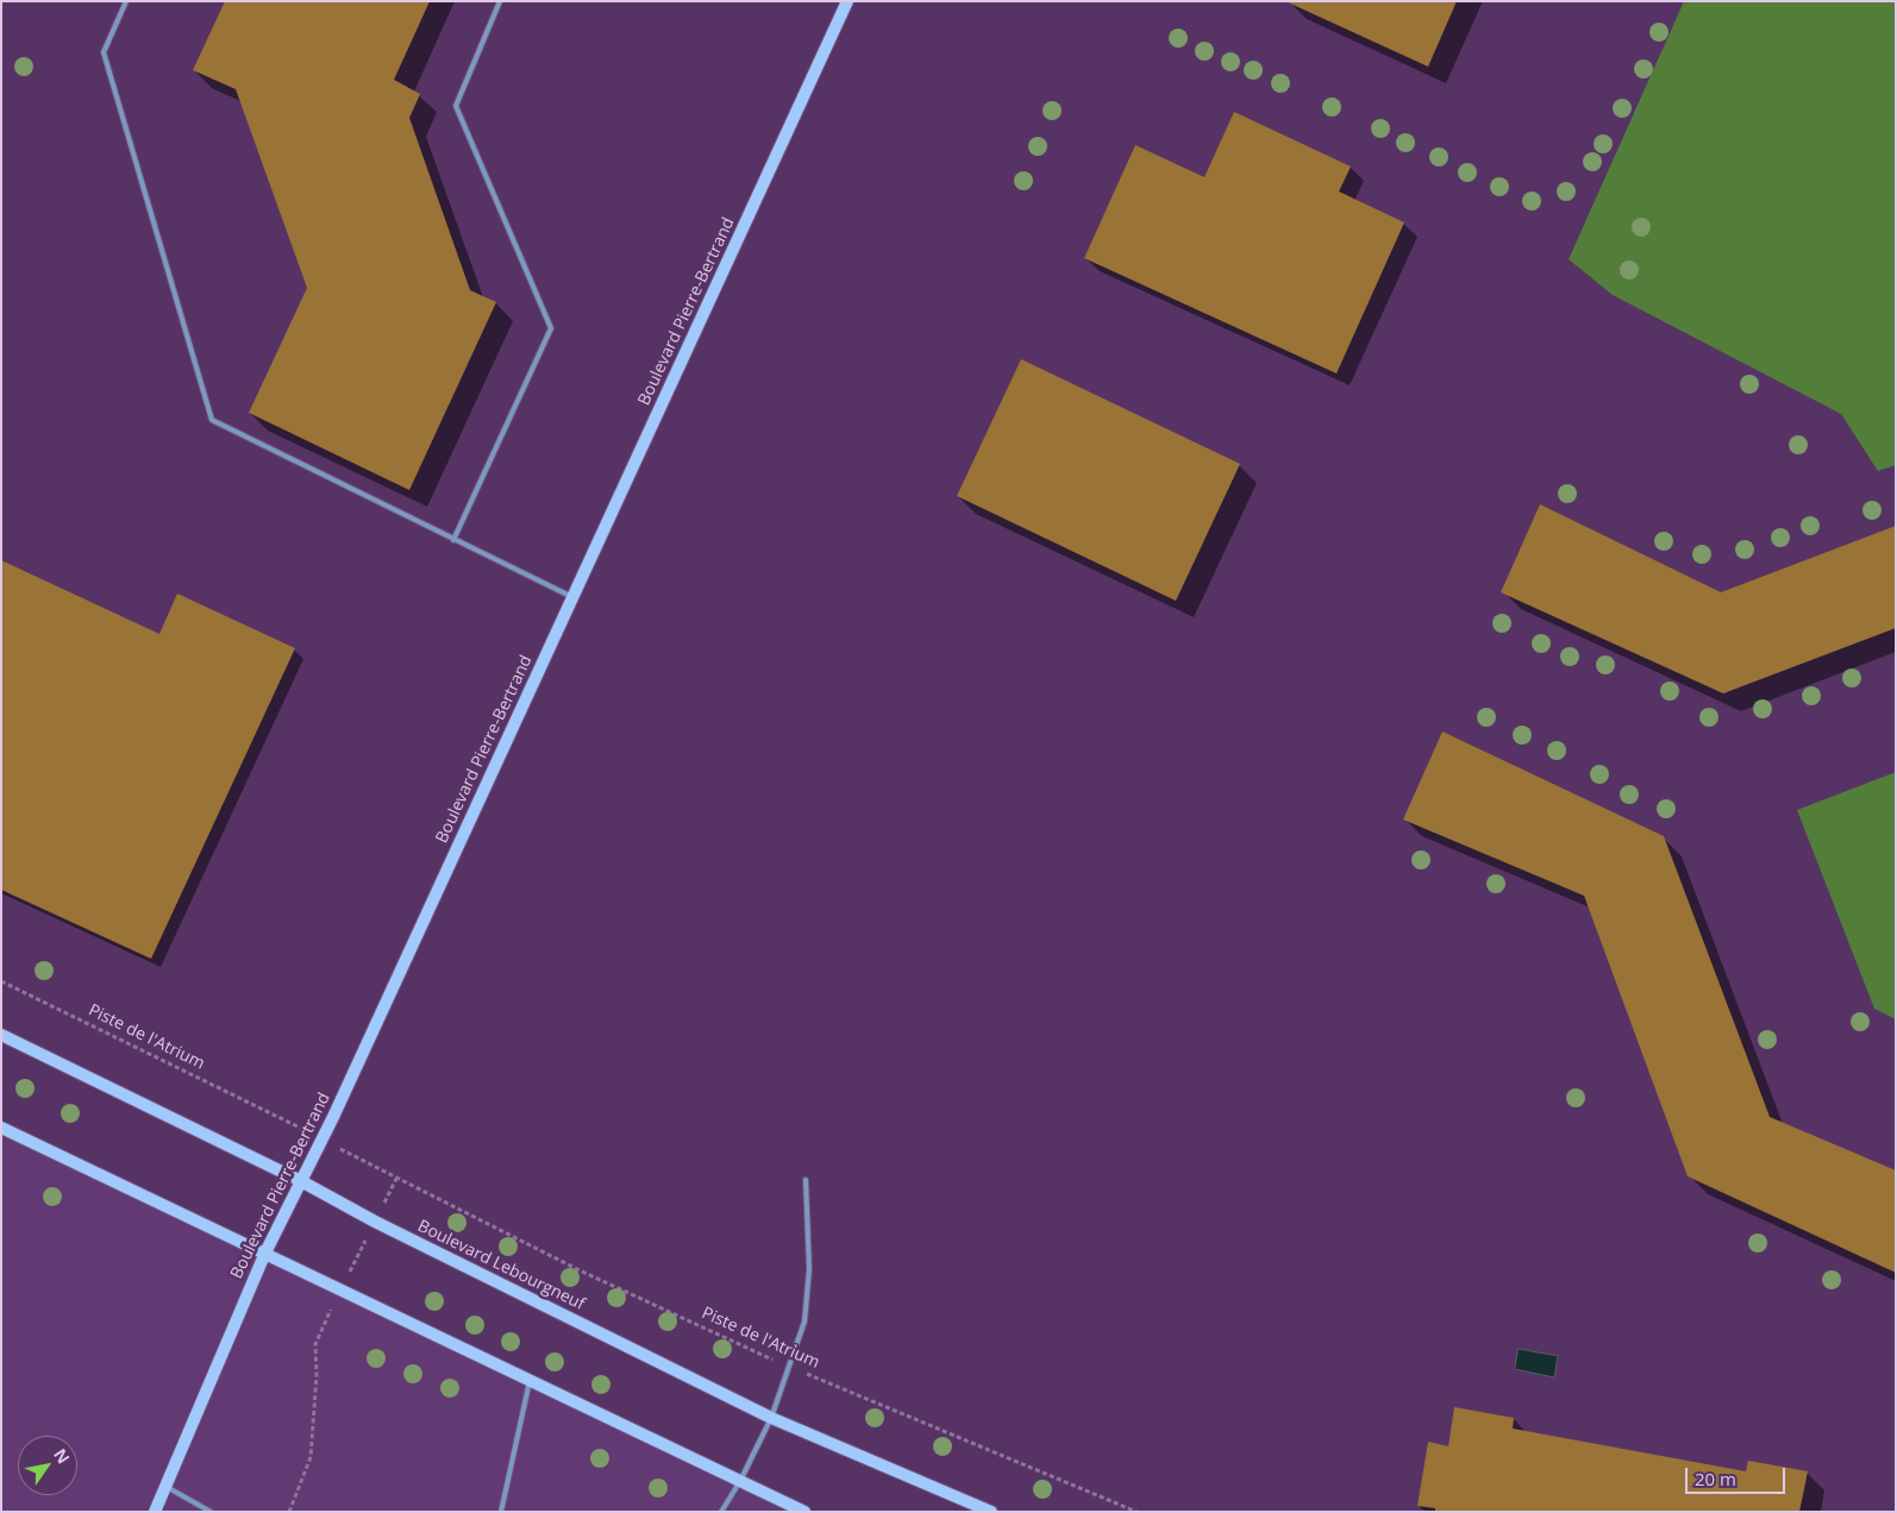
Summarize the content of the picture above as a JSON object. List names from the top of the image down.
{
  "streets": {
    "main road": ["Boulevard Pierre-Bertrand", "Boulevard Lebourgneuf"],
    "path": ["Piste de l'Atrium"]
  },
  "crossings": [
    ["Boulevard Pierre-Bertrand", "Boulevard Lebourgneuf"]
  ],
  "scale_bar": "20 m",
  "north": "top right"
}
